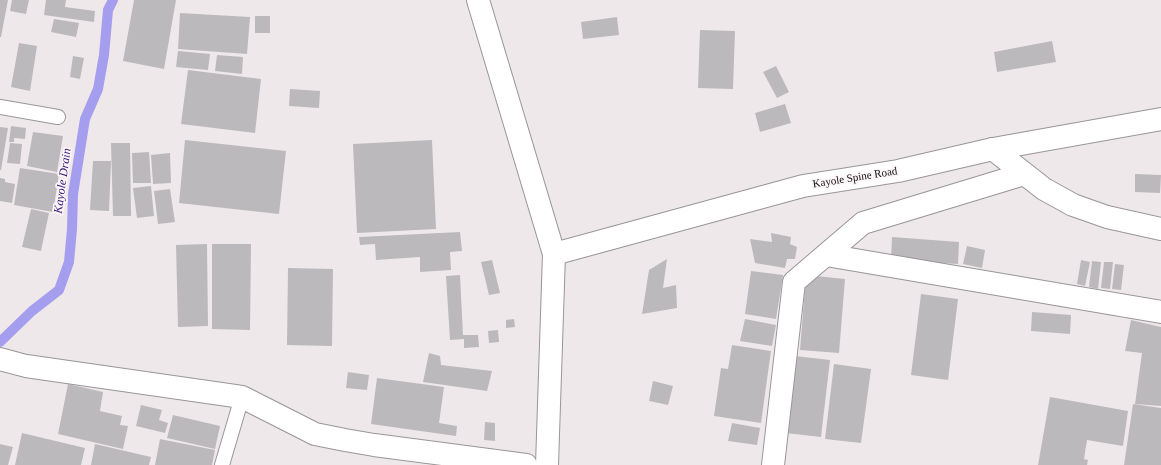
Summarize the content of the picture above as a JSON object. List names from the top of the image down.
{
  "streets": {
    "street": ["Kayole Spine Road"]
  },
  "water": ["Kayole Drain"]
}
